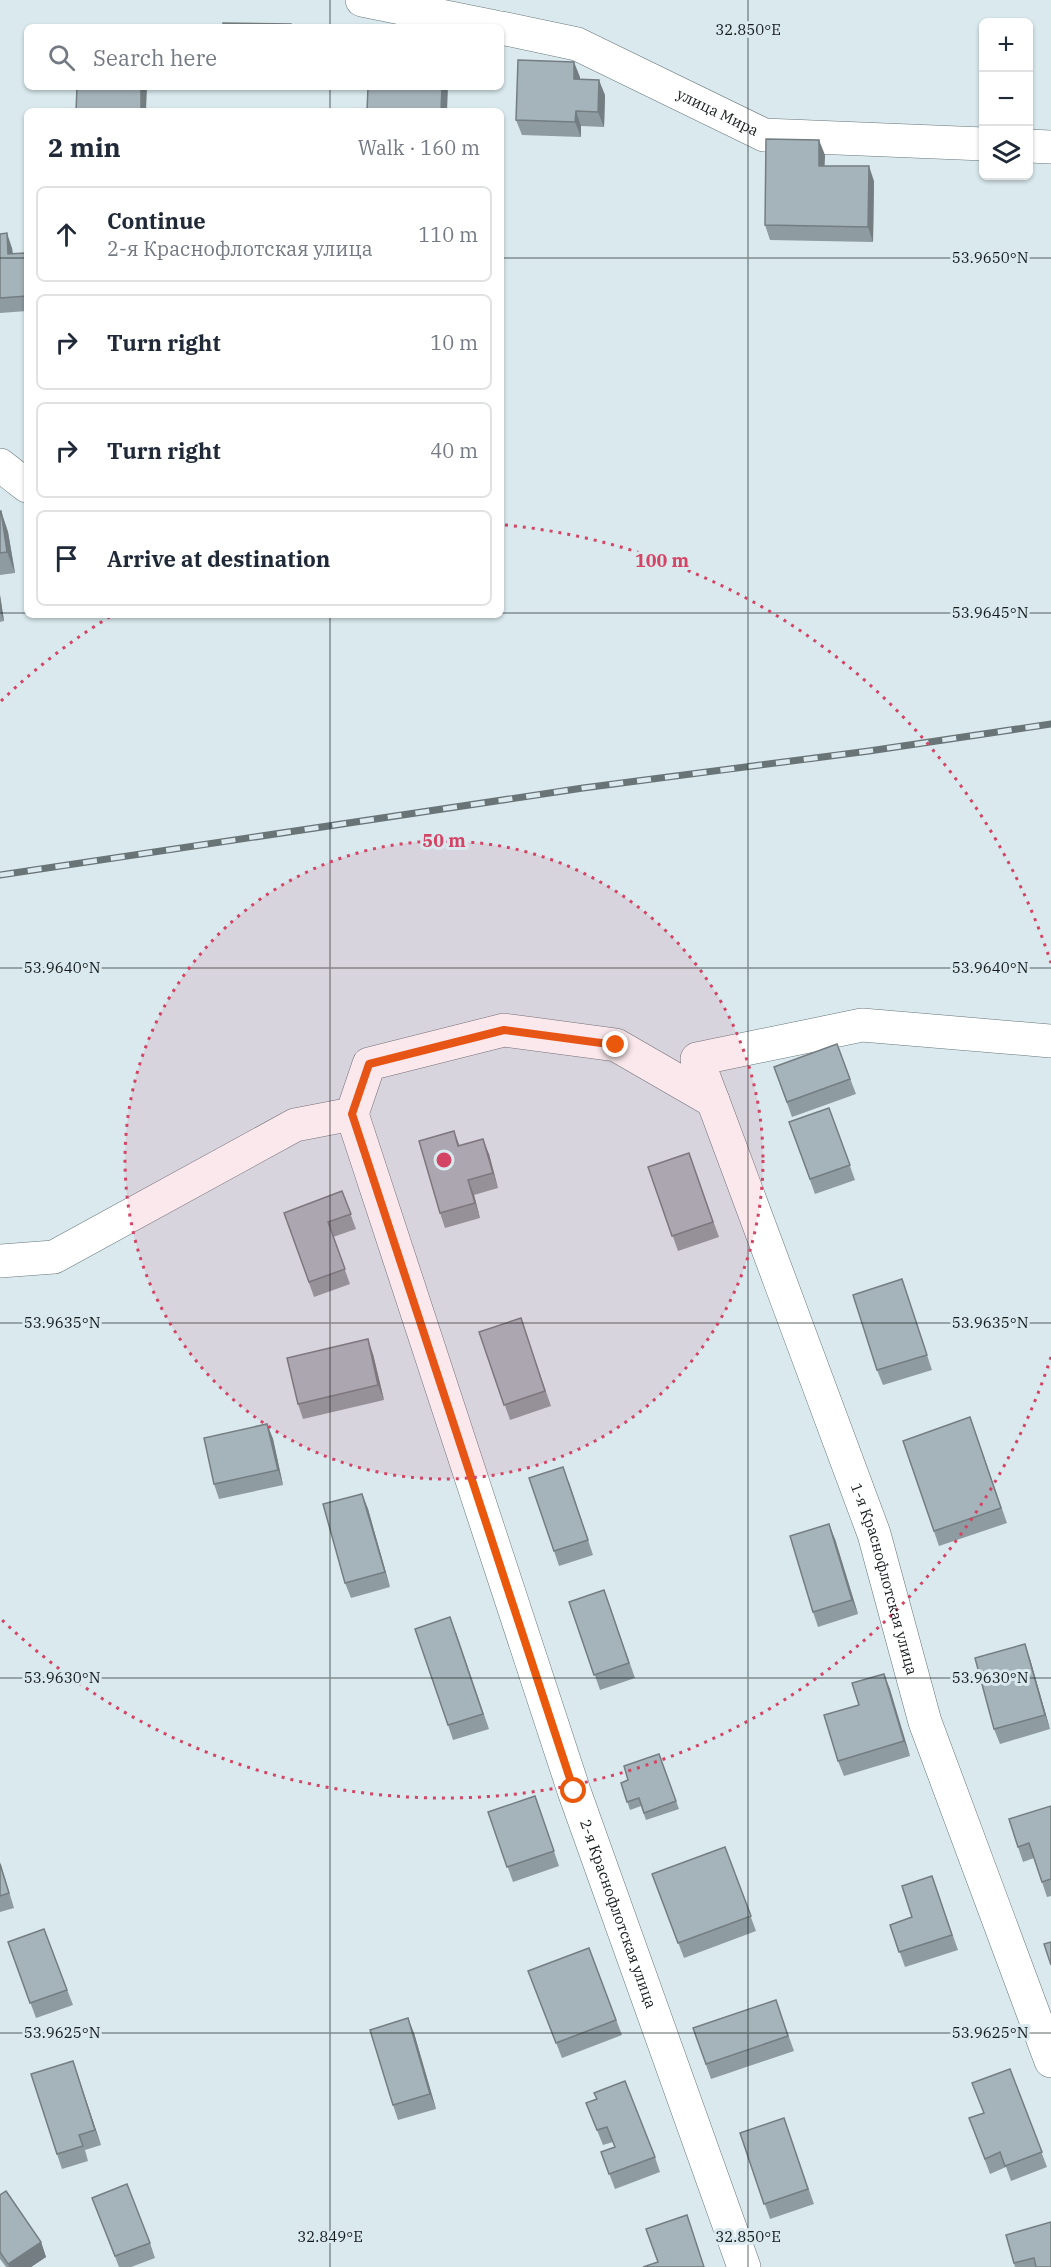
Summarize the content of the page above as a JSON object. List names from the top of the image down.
{
  "streets": {
    "street": ["улица Мира", "1-я Краснофлотская улица", "2-я Краснофлотская улица"]
  },
  "page": {
    "map_buttons": ["+", "−"],
    "search": "Search here",
    "heading": ["2 min", "Walk · 160 m"],
    "list": [
      ["Continue", "2-я Краснофлотская улица", "110 m"],
      ["Turn right", "10 m"],
      ["Turn right", "40 m"],
      "Arrive at destination"
    ]
  },
  "coordinates": [
    "32.850°E",
    "53.9650°N",
    "53.9645°N",
    "53.9640°N",
    "53.9635°N",
    "53.9630°N",
    "53.9625°N",
    "32.849°E"
  ],
  "rings": ["100 m", "50 m"]
}
